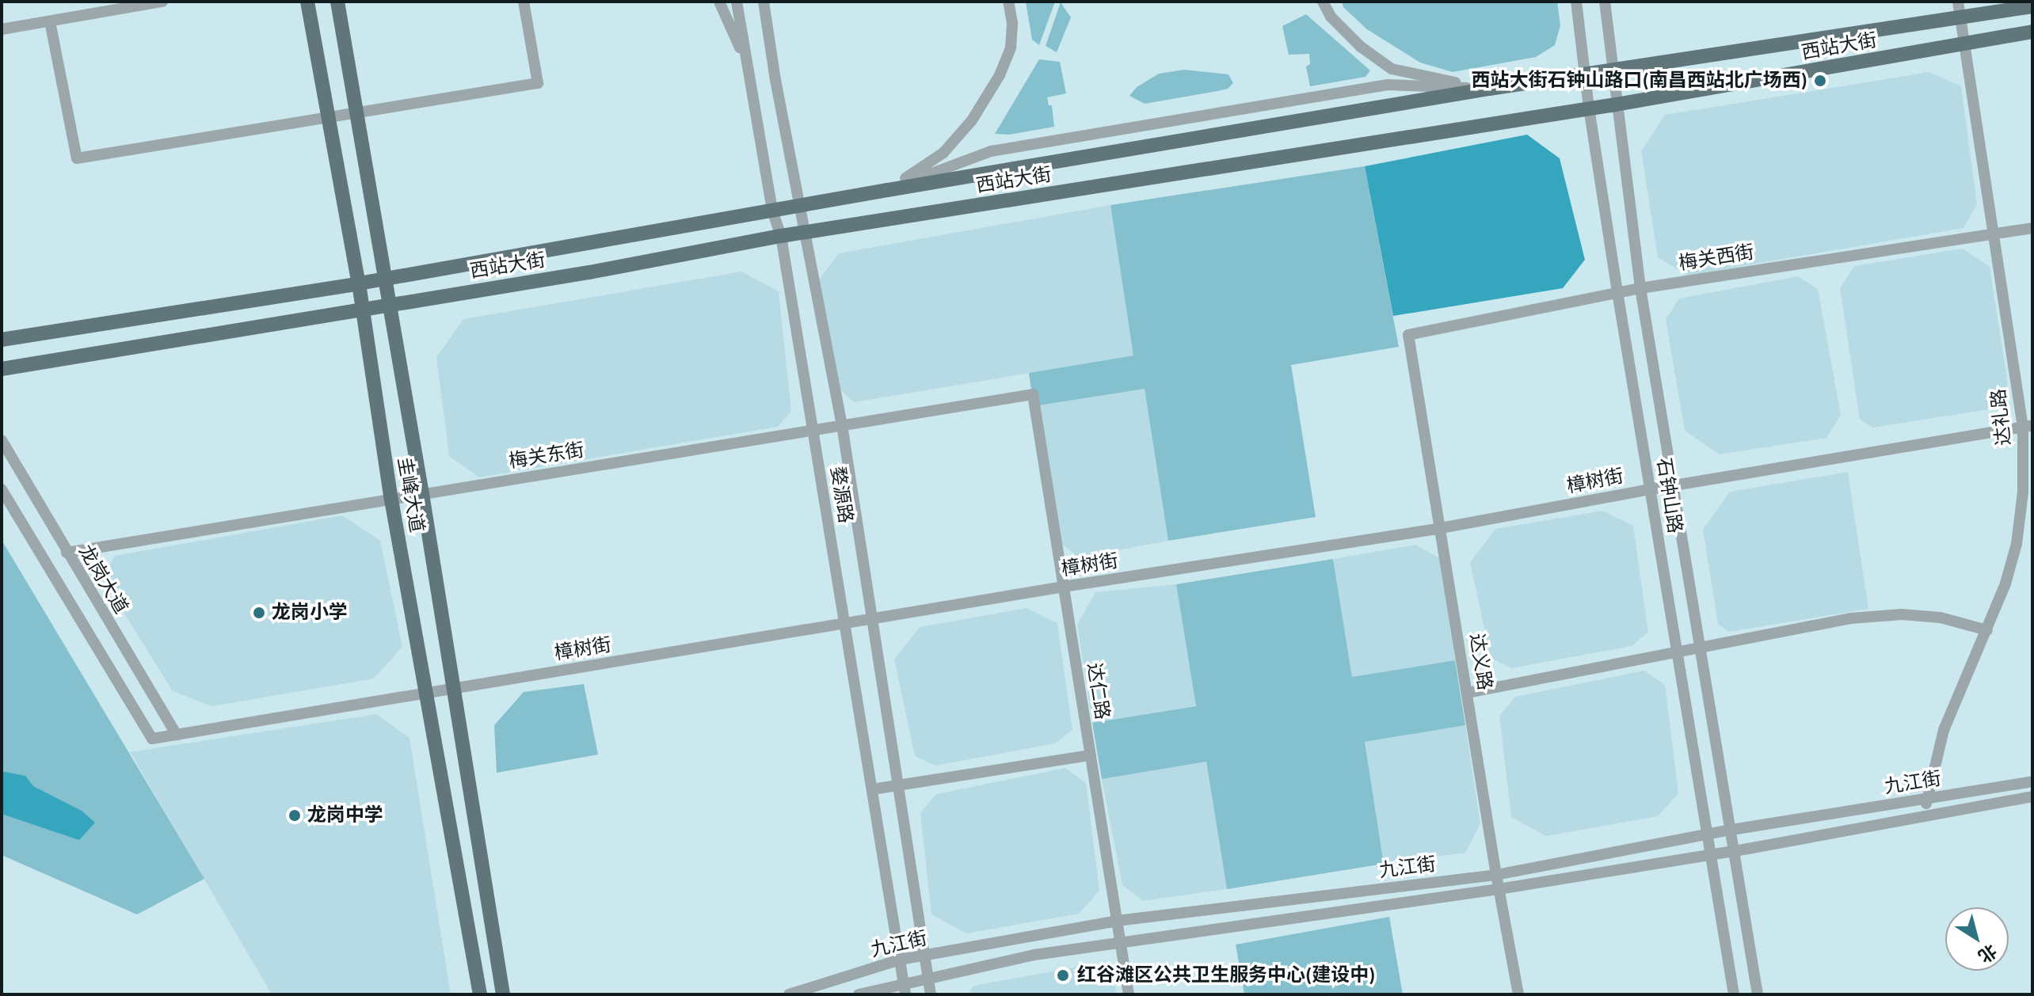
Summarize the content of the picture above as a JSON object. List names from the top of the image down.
{
  "streets": {
    "main road": ["西站大街", "圭峰大道"],
    "street": [
      "梅关西街",
      "达礼路",
      "梅关东街",
      "樟树街",
      "婺源路",
      "石钟山路",
      "龙岗大道",
      "达义路",
      "达仁路",
      "九江街"
    ]
  },
  "crossings": [
    ["西站大街", "达礼路"],
    ["西站大街", "圭峰大道"],
    ["西站大街", "婺源路"],
    ["西站大街", "石钟山路"],
    ["梅关西街", "达礼路"],
    ["梅关西街", "石钟山路"],
    ["梅关西街", "达义路"],
    ["达礼路", "樟树街"],
    ["达礼路", "九江街"],
    ["梅关东街", "圭峰大道"],
    ["梅关东街", "婺源路"],
    ["梅关东街", "龙岗大道"],
    ["梅关东街", "达仁路"],
    ["樟树街", "圭峰大道"],
    ["樟树街", "婺源路"],
    ["樟树街", "石钟山路"],
    ["樟树街", "龙岗大道"],
    ["樟树街", "达义路"],
    ["樟树街", "达仁路"],
    ["婺源路", "九江街"],
    ["石钟山路", "九江街"],
    ["达义路", "九江街"],
    ["达仁路", "九江街"]
  ],
  "places": [
    "西站大街石钟山路口(南昌西站北广场西)",
    "龙岗小学",
    "龙岗中学",
    "红谷滩区公共卫生服务中心(建设中)"
  ],
  "north": "bottom right"
}
